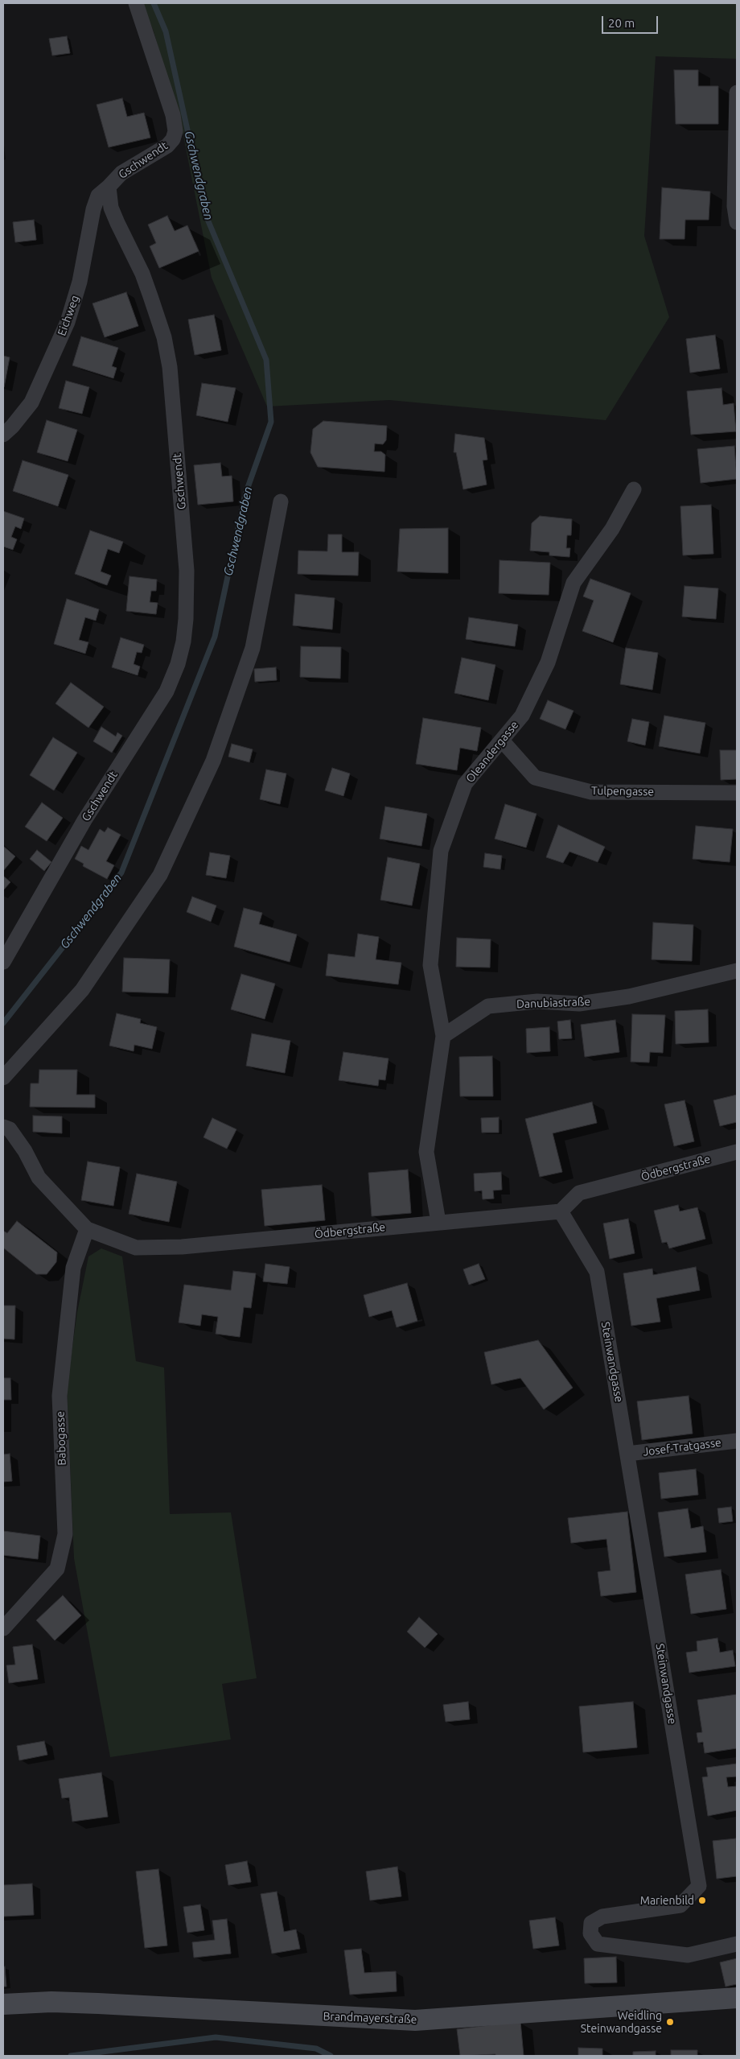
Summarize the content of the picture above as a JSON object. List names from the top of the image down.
{
  "streets": {
    "main road": ["Brandmayerstraße"],
    "street": [
      "Gschwendt",
      "Eichweg",
      "Oleandergasse",
      "Tulpengasse",
      "Danubiastraße",
      "Ödbergstraße",
      "Steinwandgasse",
      "Babogasse",
      "Josef-Tratgasse"
    ]
  },
  "crossings": [
    ["Gschwendt", "Eichweg"],
    ["Oleandergasse", "Tulpengasse"],
    ["Oleandergasse", "Danubiastraße"],
    ["Ödbergstraße", "Steinwandgasse"],
    ["Ödbergstraße", "Babogasse"],
    ["Steinwandgasse", "Josef-Tratgasse"]
  ],
  "water": ["Gschwendgraben"],
  "places": ["Marienbild", "Weidling Steinwandgasse"],
  "scale_bar": "20 m"
}
